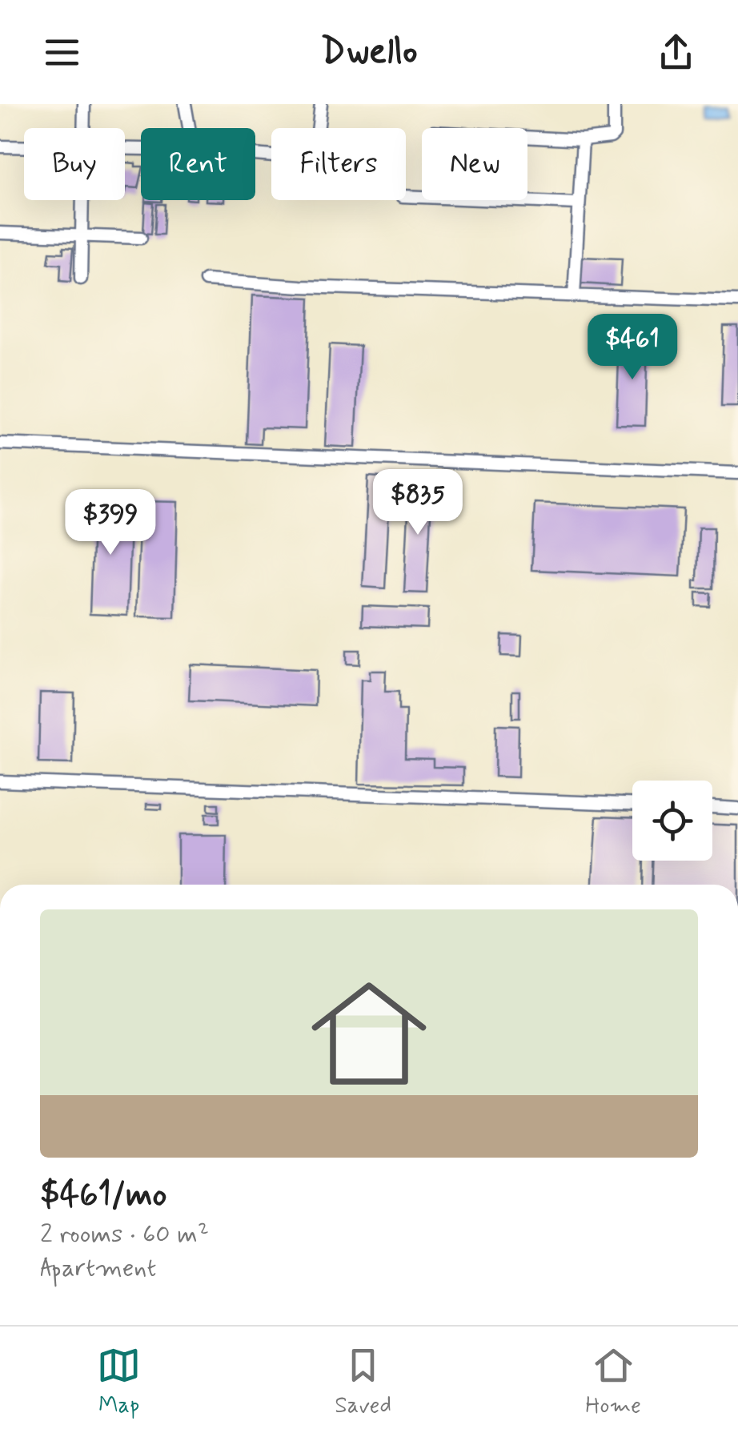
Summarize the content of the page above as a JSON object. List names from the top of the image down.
{
  "page": {
    "header": "Dwello",
    "chip": [
      "Buy",
      "Rent",
      "Filters",
      "New"
    ],
    "price": ["$461", "$835", "$399"],
    "list": [
      {
        "name": "$461/mo",
        "note": "2 rooms · 60 m² · Apartment"
      }
    ],
    "tabs": ["Map", "Saved", "Home"]
  }
}
